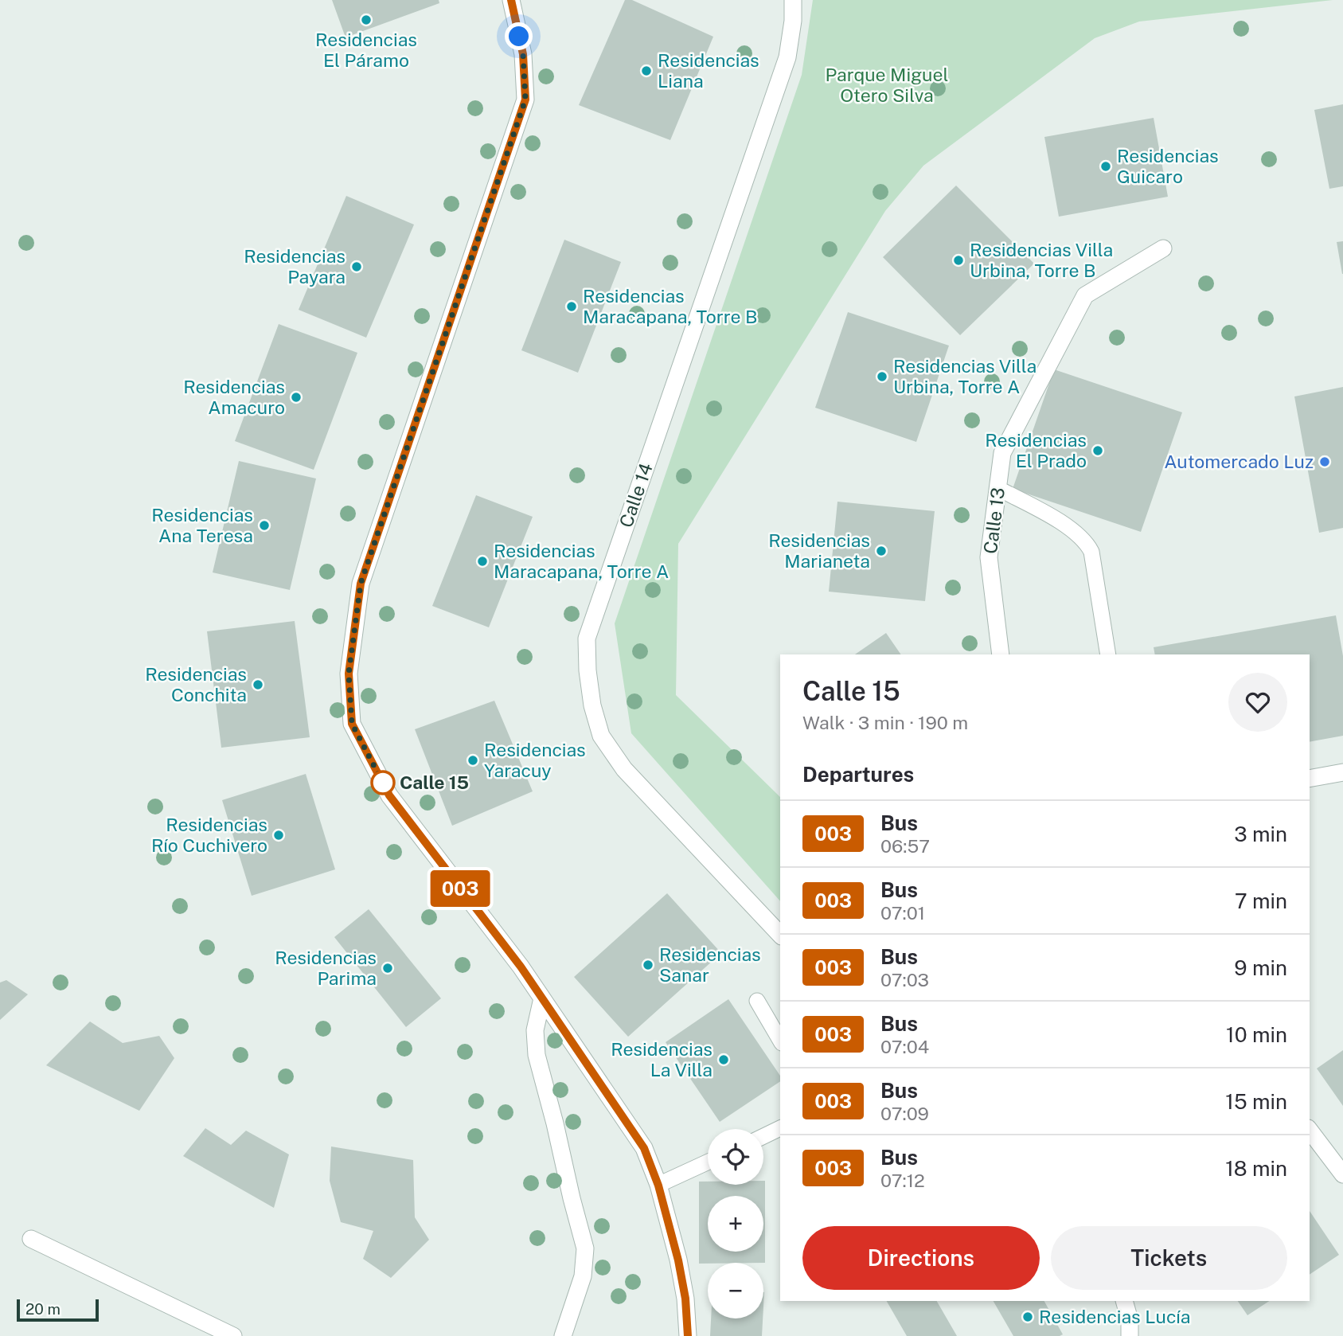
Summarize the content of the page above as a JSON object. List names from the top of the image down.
{
  "streets": {
    "street": ["Calle 14", "Calle 13"]
  },
  "parks": ["Parque Miguel Otero Silva"],
  "places": [
    "Residencias El Páramo",
    "Residencias Liana",
    "Residencias Guicaro",
    "Residencias Villa Urbina, Torre B",
    "Residencias Payara",
    "Residencias Maracapana, Torre B",
    "Residencias Villa Urbina, Torre A",
    "Residencias Amacuro",
    "Residencias El Prado",
    "Automercado Luz",
    "Residencias Ana Teresa",
    "Residencias Marianeta",
    "Residencias Maracapana, Torre A",
    "Residencias Conchita",
    "Residencias Yaracuy",
    "Calle 15",
    "Residencias Río Cuchivero",
    "Residencias Sanar",
    "Residencias Parima",
    "Residencias La Villa",
    "Residencias Lucía"
  ],
  "lines": ["bus line 003"],
  "scale_bar": "20 m",
  "page": {
    "on_map": "003",
    "heading": [
      ["Calle 15", "Walk · 3 min · 190 m"],
      "Departures"
    ],
    "list": [
      {
        "mark": "003",
        "name": "Bus",
        "note": "06:57",
        "value": "3 min"
      },
      {
        "mark": "003",
        "name": "Bus",
        "note": "07:01",
        "value": "7 min"
      },
      {
        "mark": "003",
        "name": "Bus",
        "note": "07:03",
        "value": "9 min"
      },
      {
        "mark": "003",
        "name": "Bus",
        "note": "07:04",
        "value": "10 min"
      },
      {
        "mark": "003",
        "name": "Bus",
        "note": "07:09",
        "value": "15 min"
      },
      {
        "mark": "003",
        "name": "Bus",
        "note": "07:12",
        "value": "18 min"
      }
    ],
    "map_buttons": ["+", "−"],
    "buttons": ["Directions", "Tickets"],
    "scale": "20 m"
  }
}
